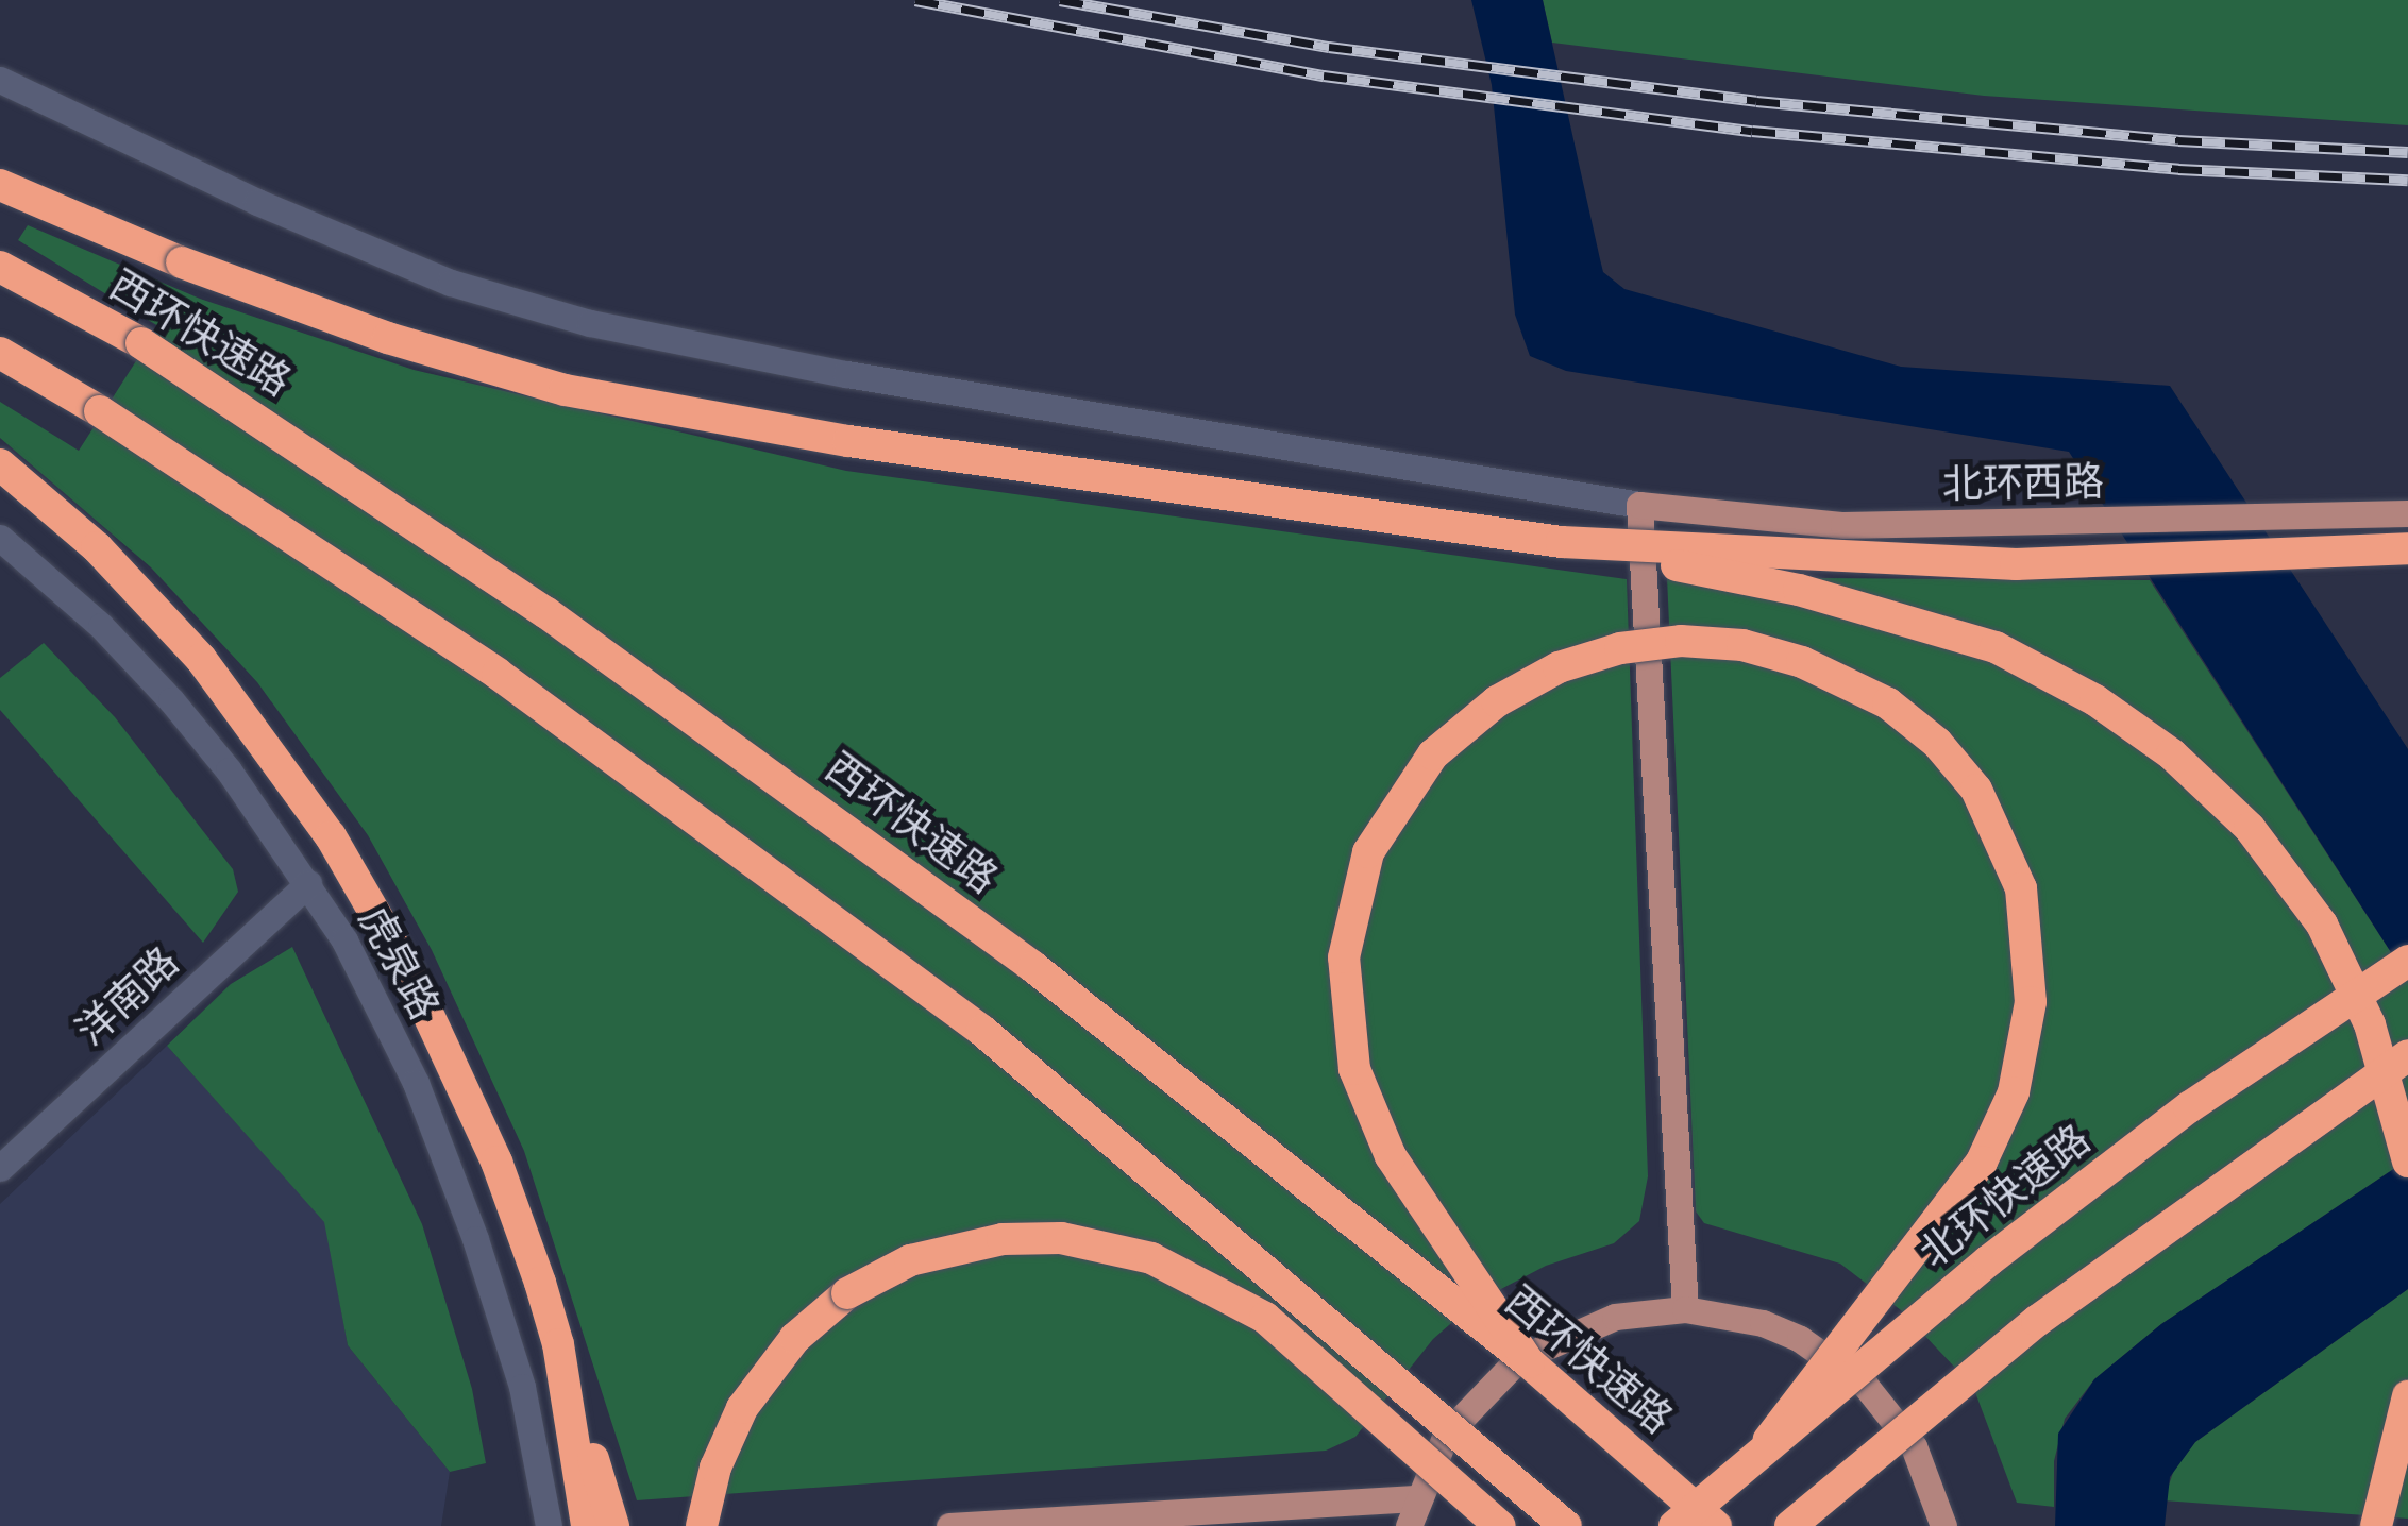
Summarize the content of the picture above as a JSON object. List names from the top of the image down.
{
  "streets": {
    "highway": ["西环快速路", "北环快速路"],
    "main road": ["北环西路"],
    "street": ["虎泉路", "洋南路"]
  },
  "crossings": [
    ["虎泉路", "洋南路"]
  ]
}
